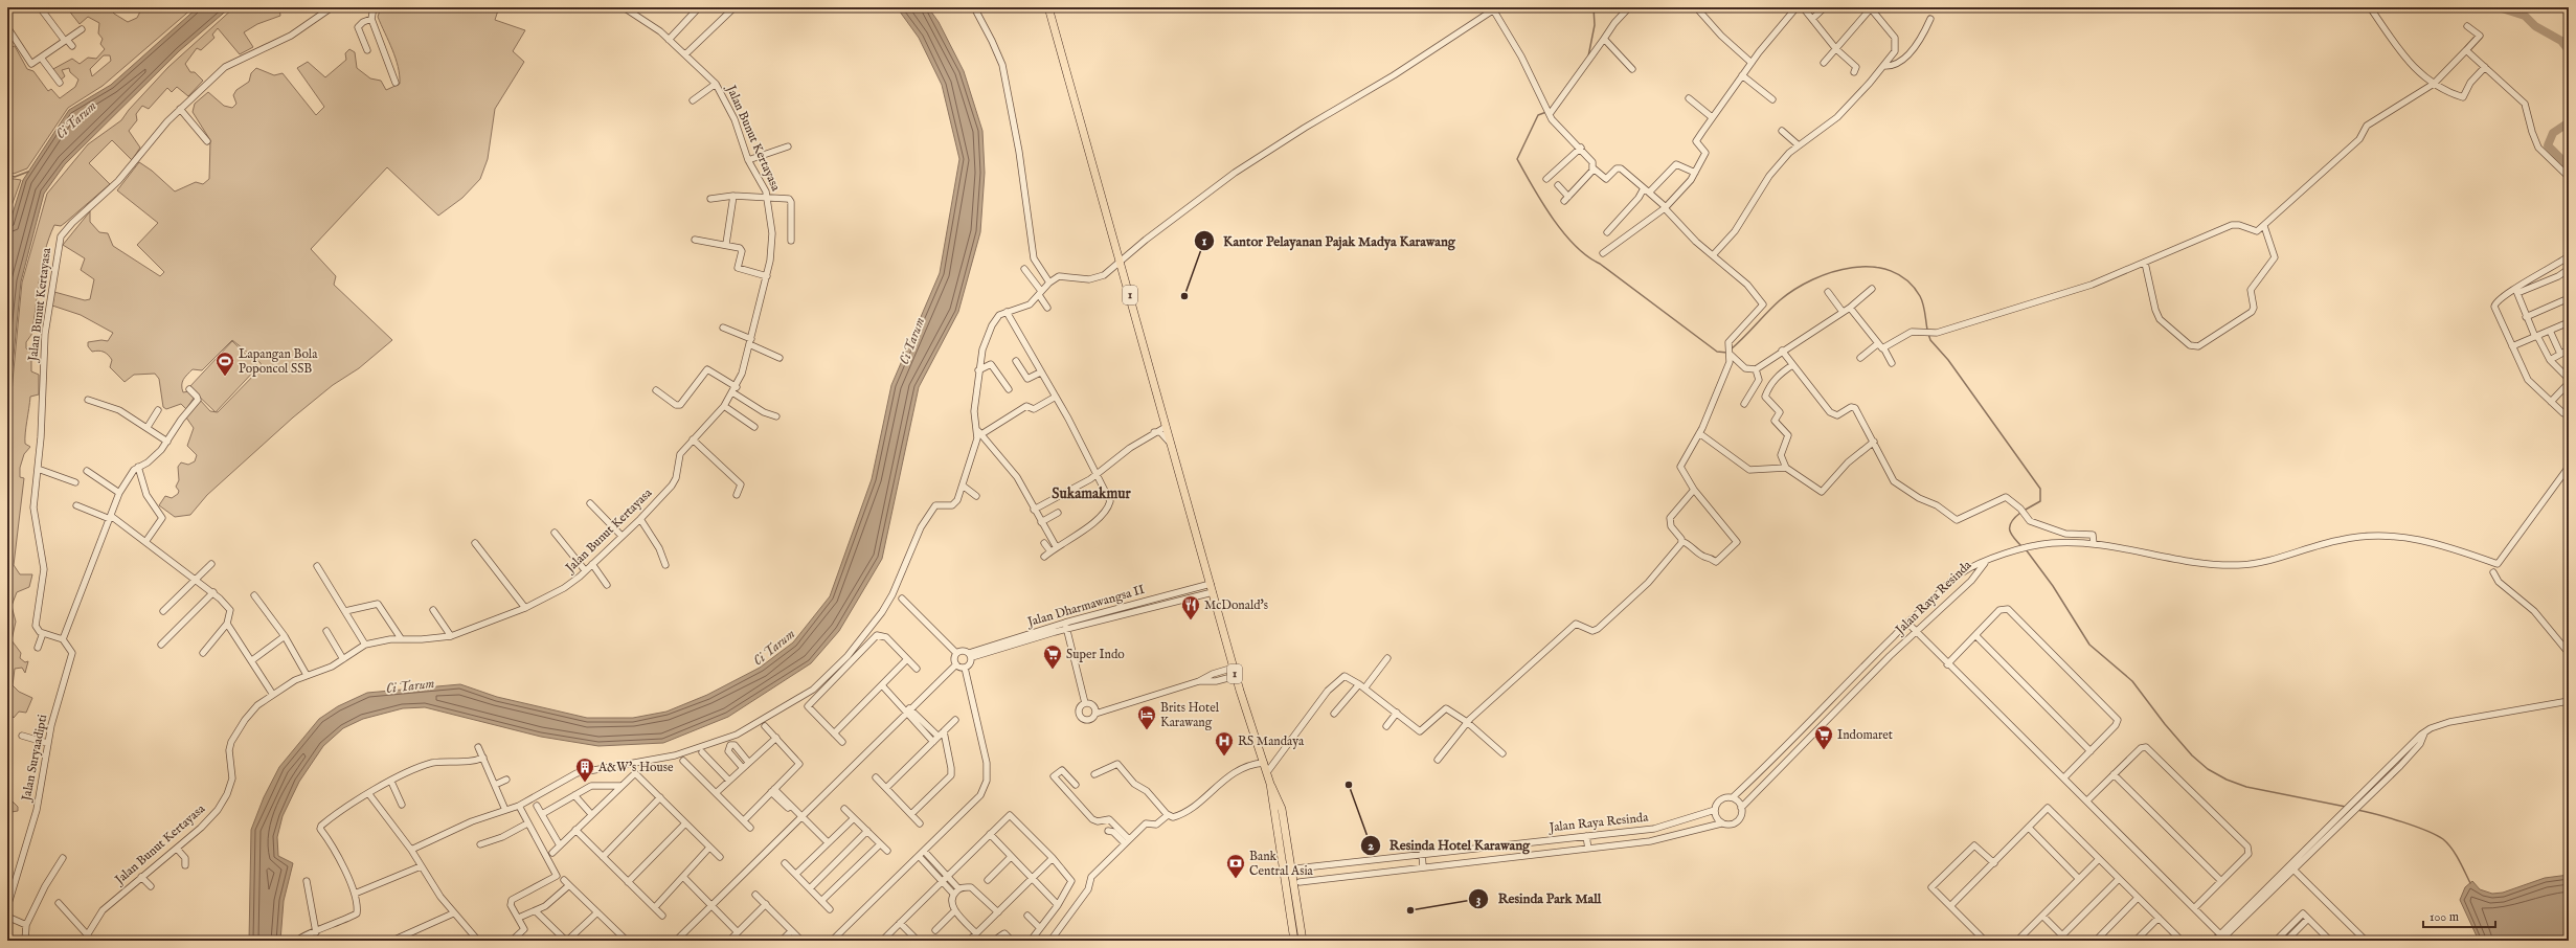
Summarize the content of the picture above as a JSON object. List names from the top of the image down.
{
  "streets": {
    "main road": ["1"],
    "street": [
      "Jalan Bunut Kertayasa",
      "Jalan Raya Resinda",
      "Jalan Dharmawangsa II",
      "Jalan Suryaadipti"
    ]
  },
  "crossings": [
    ["1", "Jalan Raya Resinda"],
    ["1", "Jalan Dharmawangsa II"]
  ],
  "districts": ["Sukamakmur"],
  "water": ["Ci Tarum"],
  "places": {
    "other": ["Kantor Pelayanan Pajak Madya Karawang", "Resinda Hotel Karawang", "Resinda Park Mall"],
    "sports": ["Lapangan Bola Poponcol SSB"],
    "restaurant": ["McDonald's"],
    "supermarket": ["Super Indo", "Indomaret"],
    "hotel": ["Brits Hotel Karawang"],
    "hospital": ["RS Mandaya"],
    "building": ["A&W's House"],
    "bank": ["Bank Central Asia"]
  },
  "scale_bar": "100 m"
}
